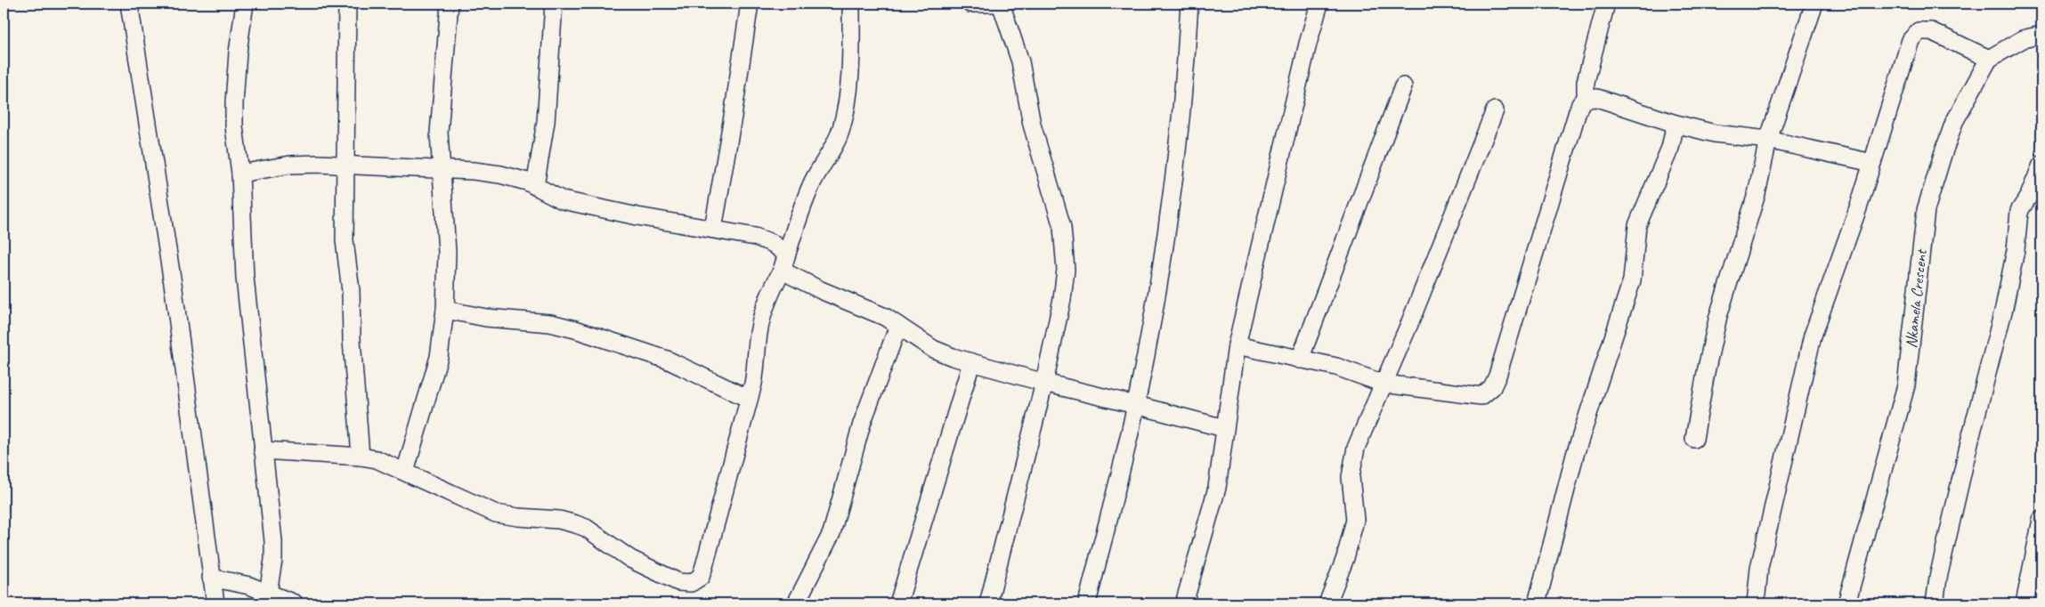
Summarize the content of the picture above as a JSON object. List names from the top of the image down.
{
  "streets": {
    "street": ["Nkamela Crescent"]
  }
}
